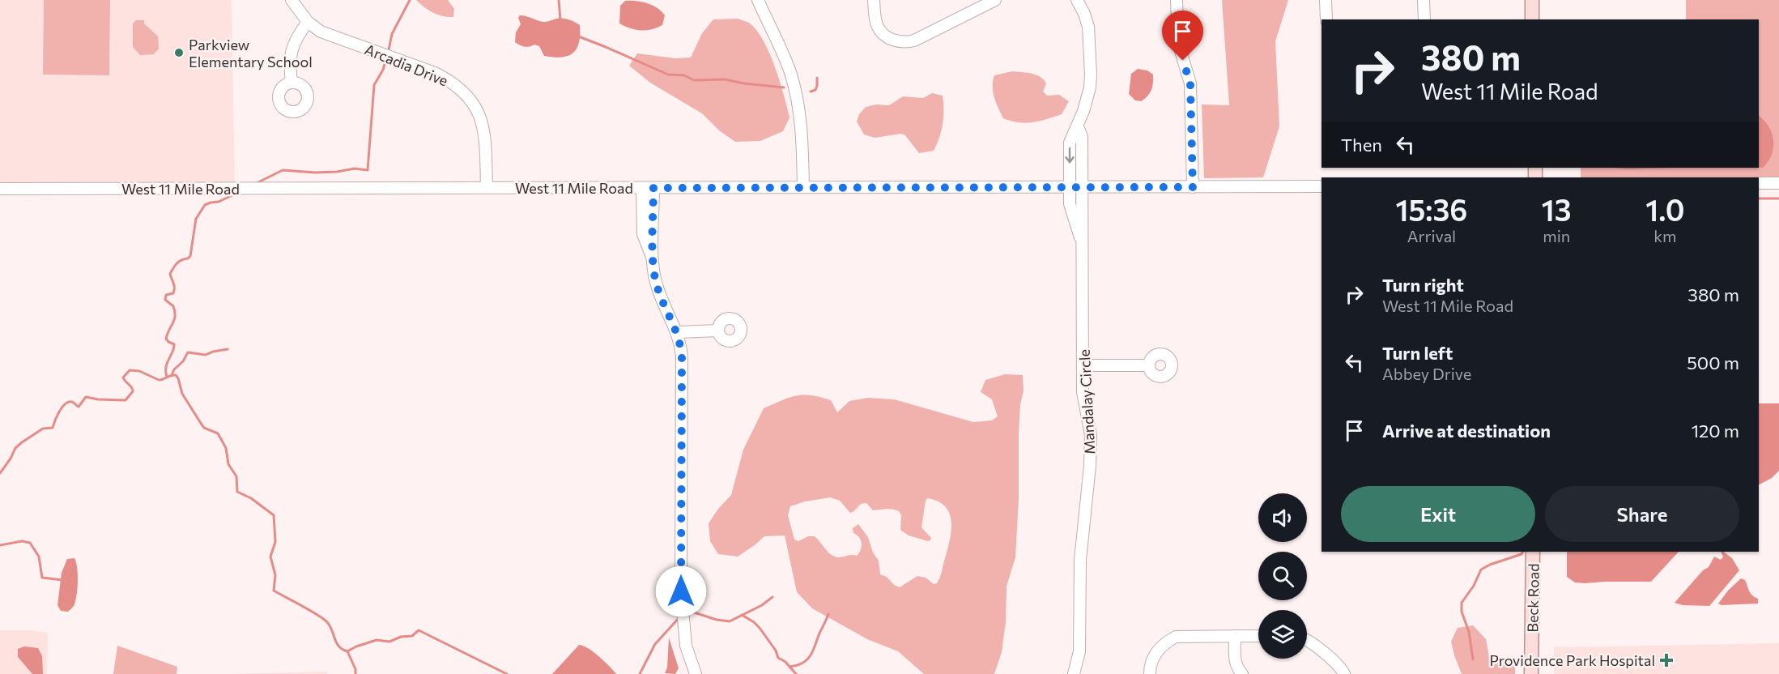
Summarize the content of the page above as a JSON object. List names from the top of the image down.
{
  "streets": {
    "main road": ["Beck Road"],
    "street": ["Arcadia Drive", "West 11 Mile Road", "Mandalay Circle"]
  },
  "crossings": [
    ["Arcadia Drive", "West 11 Mile Road"],
    ["West 11 Mile Road", "Mandalay Circle"]
  ],
  "places": {
    "other": ["Parkview Elementary School"],
    "health": ["Providence Park Hospital"]
  },
  "page": {
    "turn": ["380 m", "West 11 Mile Road"],
    "then": "Then",
    "eta": [
      "15:36",
      "Arrival",
      "13",
      "min",
      "1.0",
      "km"
    ],
    "list": [
      {
        "name": "Turn right",
        "note": "West 11 Mile Road",
        "value": "380 m"
      },
      {
        "name": "Turn left",
        "note": "Abbey Drive",
        "value": "500 m"
      },
      {
        "name": "Arrive at destination",
        "value": "120 m"
      }
    ],
    "buttons": ["Exit", "Share"]
  }
}
